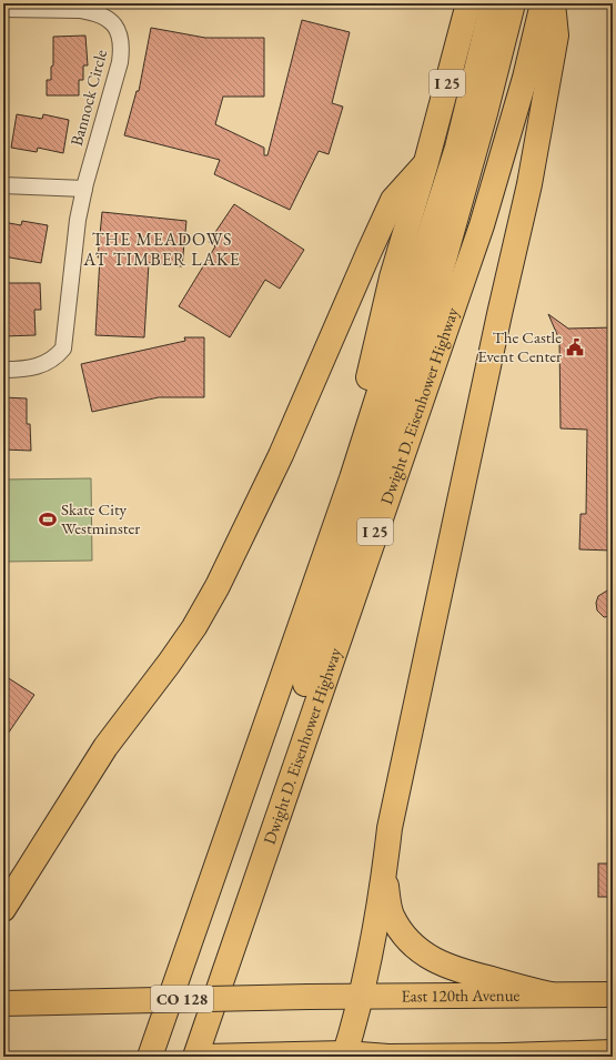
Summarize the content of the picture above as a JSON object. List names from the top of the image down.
{
  "streets": {
    "main road": [
      "I 25",
      "Dwight D. Eisenhower Highway",
      "East 120th Avenue",
      "CO 128"
    ],
    "street": ["Bannock Circle"]
  },
  "districts": ["THE MEADOWS AT TIMBER LAKE"],
  "places": {
    "public building": ["The Castle Event Center"],
    "sports": ["Skate City Westminster"]
  }
}
